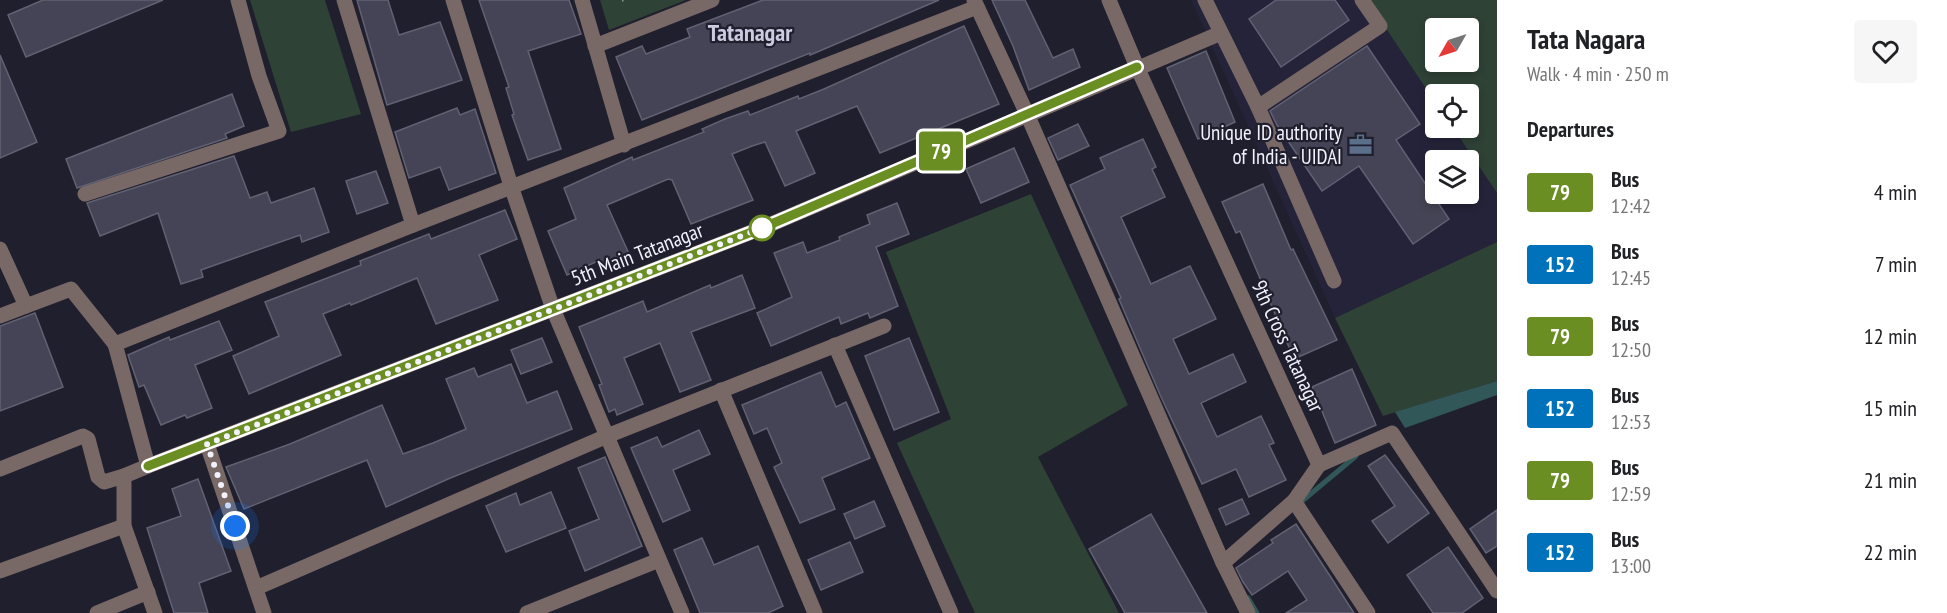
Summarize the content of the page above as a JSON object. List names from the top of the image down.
{
  "streets": {
    "street": ["5th Main Tatanagar", "9th Cross Tatanagar"]
  },
  "crossings": [
    ["5th Main Tatanagar", "9th Cross Tatanagar"]
  ],
  "districts": ["Tatanagar"],
  "places": {
    "office": ["Unique ID authority of India - UIDAI"]
  },
  "lines": ["bus line 79"],
  "north": "bottom left",
  "page": {
    "on_map": "79",
    "heading": [
      ["Tata Nagara", "Walk · 4 min · 250 m"],
      "Departures"
    ],
    "list": [
      {
        "mark": "79",
        "name": "Bus",
        "note": "12:42",
        "value": "4 min"
      },
      {
        "mark": "152",
        "name": "Bus",
        "note": "12:45",
        "value": "7 min"
      },
      {
        "mark": "79",
        "name": "Bus",
        "note": "12:50",
        "value": "12 min"
      },
      {
        "mark": "152",
        "name": "Bus",
        "note": "12:53",
        "value": "15 min"
      },
      {
        "mark": "79",
        "name": "Bus",
        "note": "12:59",
        "value": "21 min"
      },
      {
        "mark": "152",
        "name": "Bus",
        "note": "13:00",
        "value": "22 min"
      }
    ]
  }
}
